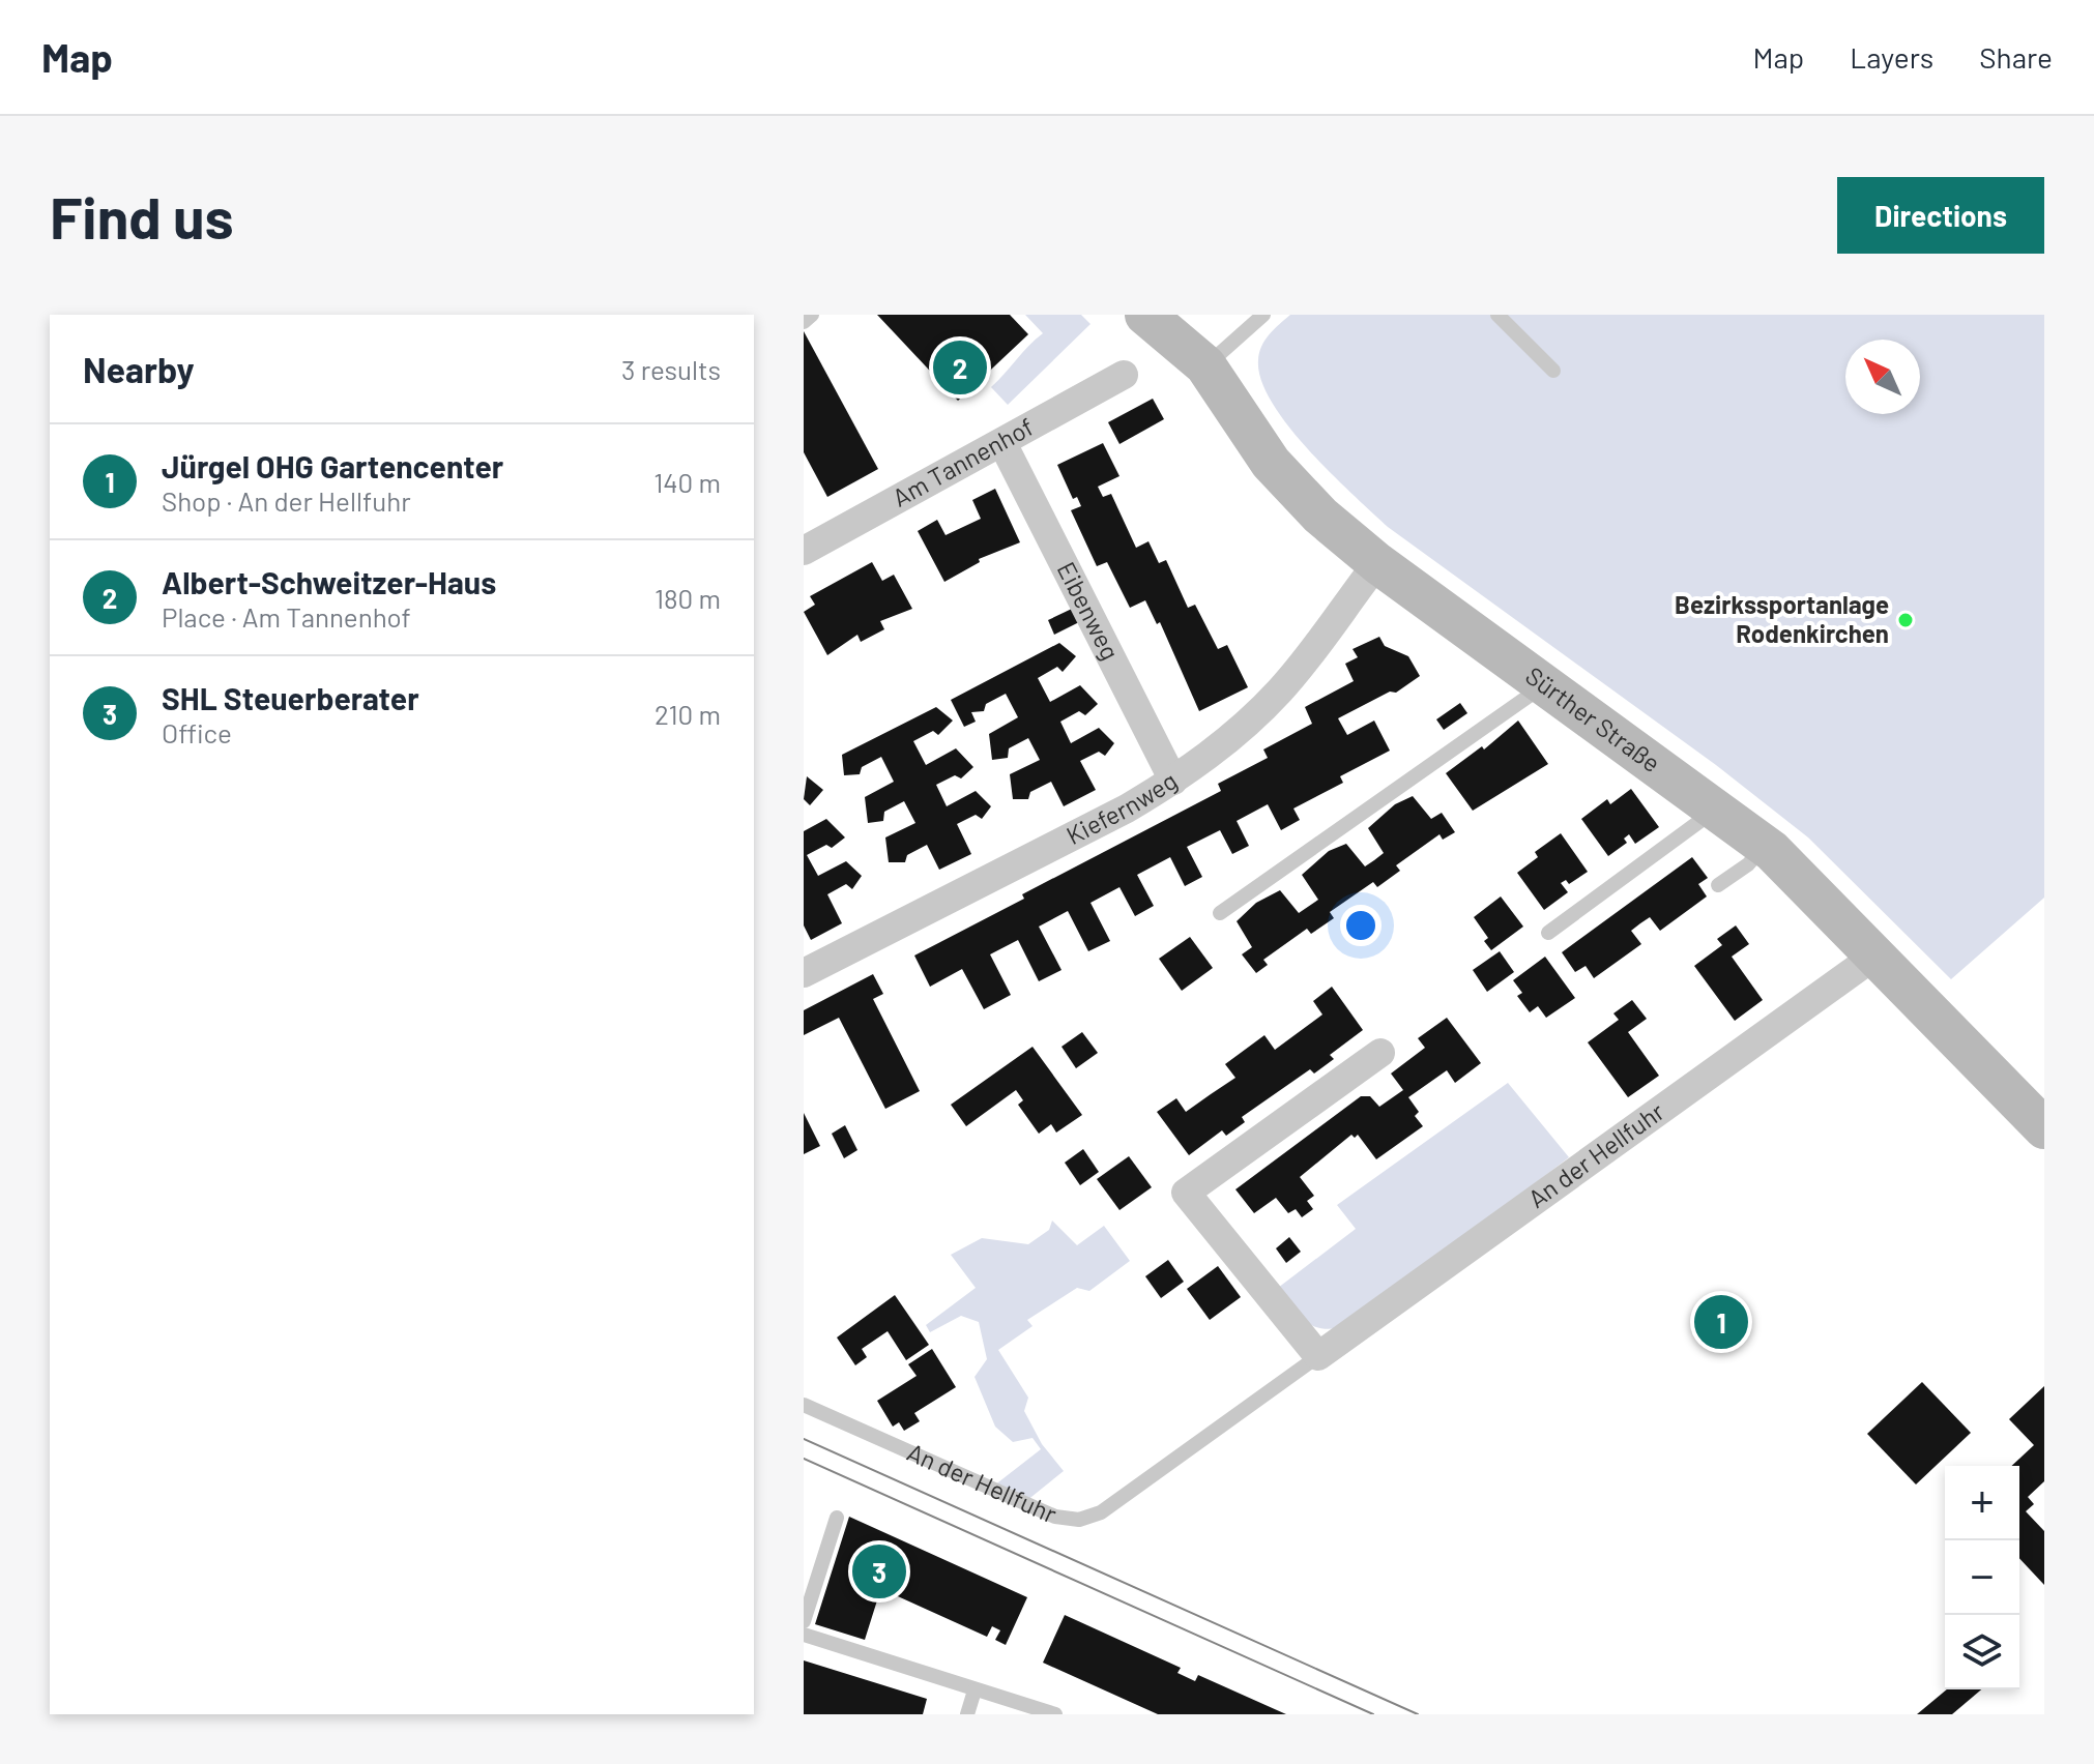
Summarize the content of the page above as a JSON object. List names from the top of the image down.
{
  "streets": {
    "street": [
      "Am Tannenhof",
      "Eibenweg",
      "Sürther Straße",
      "Kiefernweg",
      "An der Hellfuhr"
    ]
  },
  "crossings": [
    ["Am Tannenhof", "Eibenweg"],
    ["Eibenweg", "Kiefernweg"],
    ["Sürther Straße", "Kiefernweg"],
    ["Sürther Straße", "An der Hellfuhr"]
  ],
  "places": ["Bezirkssportanlage Rodenkirchen"],
  "north": "top left",
  "page": {
    "header": "Map",
    "nav": ["Map", "Layers", "Share"],
    "buttons": "Directions",
    "title": "Find us",
    "heading": ["Nearby", "3 results"],
    "pins": ["2", "1", "3"],
    "list": [
      {
        "mark": "1",
        "name": "Jürgel OHG Gartencenter",
        "note": "Shop · An der Hellfuhr",
        "value": "140 m"
      },
      {
        "mark": "2",
        "name": "Albert-Schweitzer-Haus",
        "note": "Place · Am Tannenhof",
        "value": "180 m"
      },
      {
        "mark": "3",
        "name": "SHL Steuerberater",
        "note": "Office",
        "value": "210 m"
      }
    ],
    "map_buttons": ["+", "−"]
  }
}
